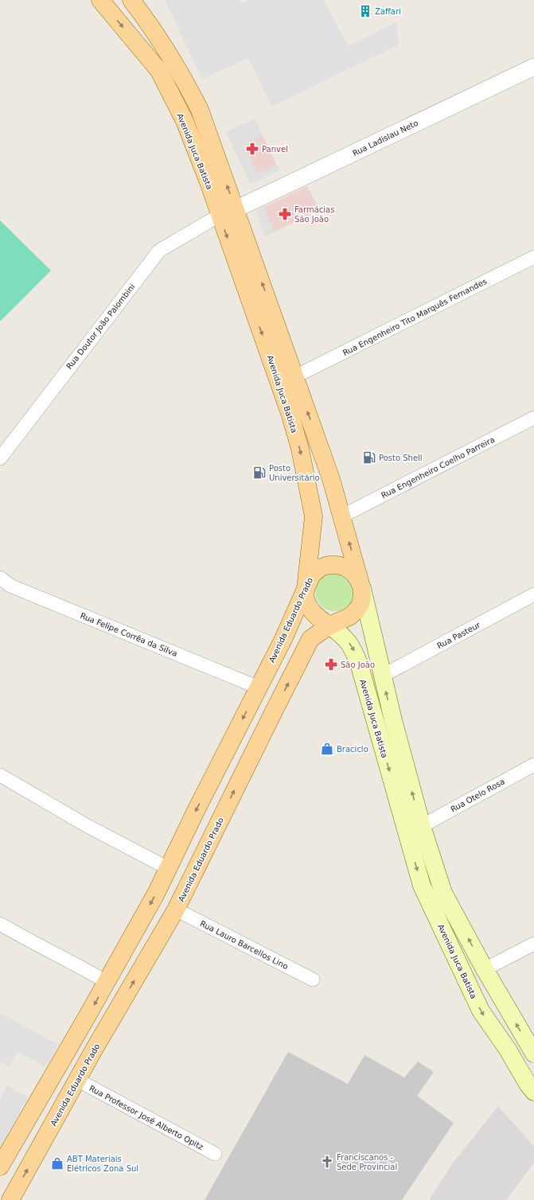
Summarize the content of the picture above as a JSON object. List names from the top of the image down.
{
  "streets": {
    "main road": ["Avenida Juca Batista", "Avenida Eduardo Prado"],
    "street": [
      "Rua Ladislau Neto",
      "Rua Engenheiro Tito Marquês Fernandes",
      "Rua Doutor João Palombini",
      "Rua Engenheiro Coelho Parreira",
      "Rua Felipe Corrêa da Silva",
      "Rua Pasteur",
      "Rua Otelo Rosa",
      "Rua Lauro Barcellos Lino",
      "Rua Professor José Alberto Opitz"
    ]
  },
  "crossings": [
    ["Avenida Juca Batista", "Rua Doutor João Palombini"],
    ["Avenida Juca Batista", "Avenida Eduardo Prado"],
    ["Avenida Eduardo Prado", "Rua Felipe Corrêa da Silva"],
    ["Avenida Eduardo Prado", "Rua Lauro Barcellos Lino"],
    ["Avenida Eduardo Prado", "Rua Professor José Alberto Opitz"]
  ],
  "places": {
    "building": ["Zaffari"],
    "pharmacy": ["Panvel", "Farmácias São João", "São João"],
    "fuel station": ["Posto Shell", "Posto Universitário"],
    "shop": ["Braciclo", "ABT Materiais Elétricos Zona Sul"],
    "church": ["Franciscanos - Sede Provincial"]
  }
}
